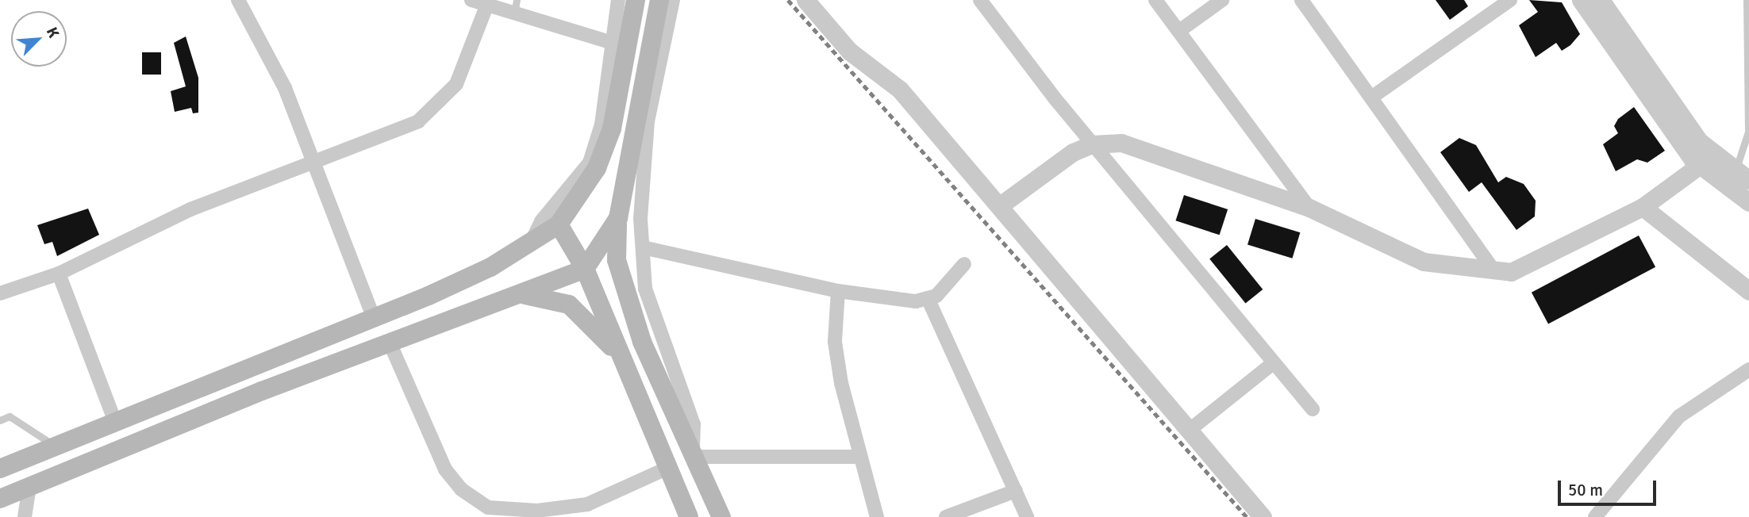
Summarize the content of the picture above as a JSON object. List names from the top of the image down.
{
  "scale_bar": "50 m",
  "north": "top right"
}
